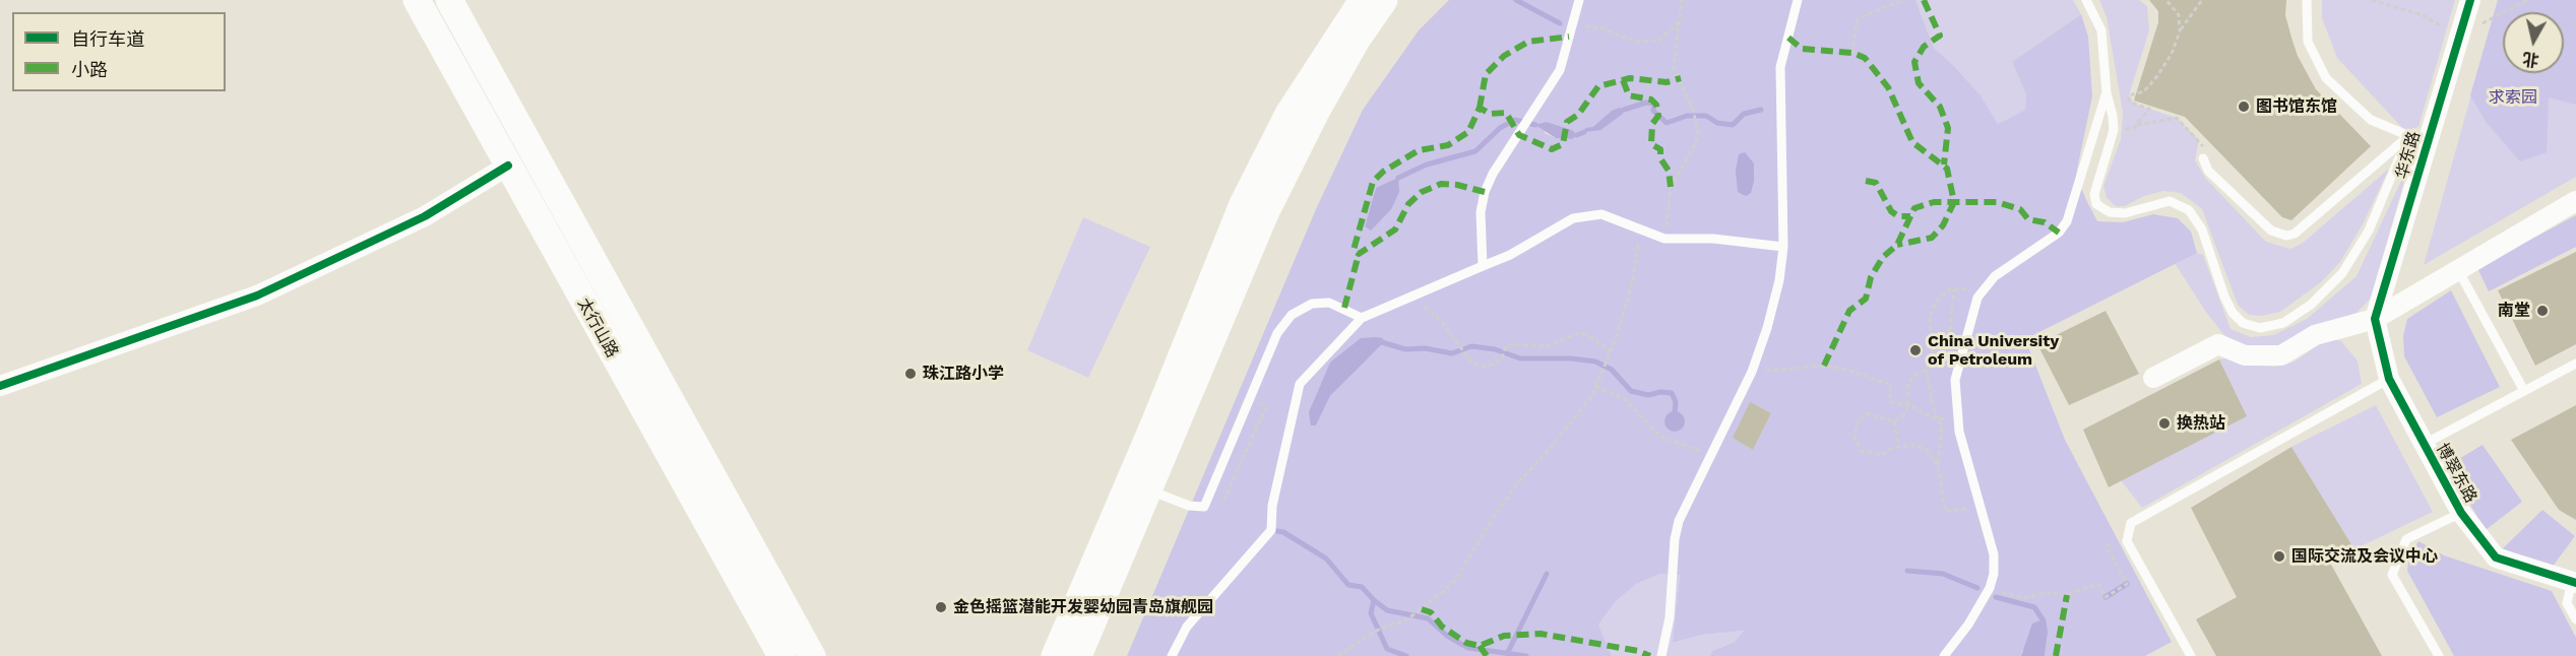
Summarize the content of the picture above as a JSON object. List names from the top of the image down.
{
  "streets": {
    "main road": ["太行山路"],
    "street": ["华东路", "博翠东路"]
  },
  "crossings": [
    ["华东路", "博翠东路"]
  ],
  "parks": ["求索园"],
  "places": [
    "图书馆东馆",
    "南堂",
    "China University of Petroleum",
    "珠江路小学",
    "换热站",
    "国际交流及会议中心",
    "金色摇篮潜能开发婴幼园青岛旗舰园"
  ],
  "legend": ["自行车道", "小路"],
  "north": "bottom"
}
